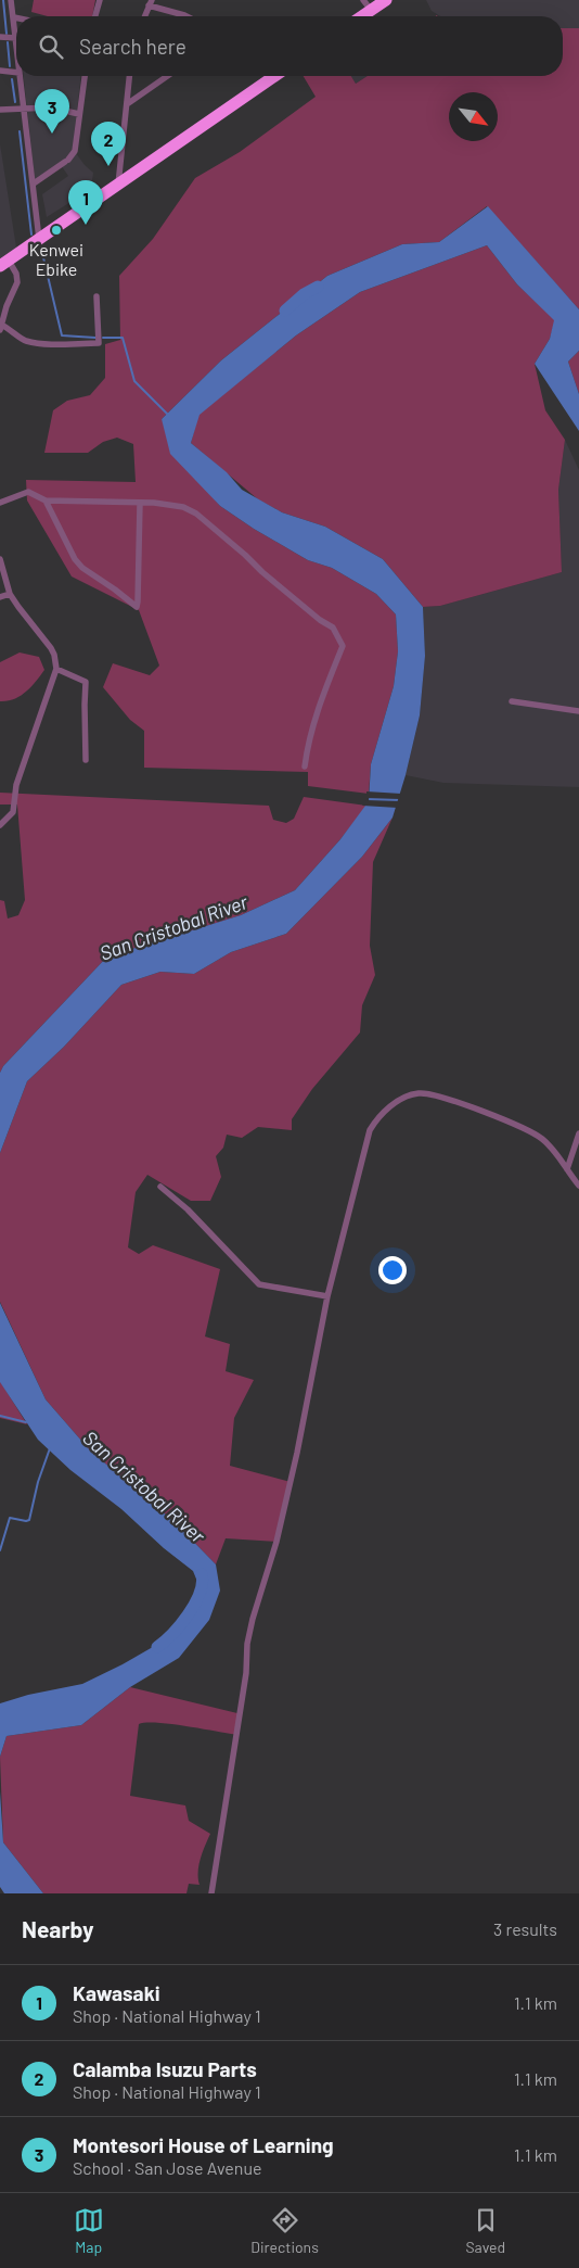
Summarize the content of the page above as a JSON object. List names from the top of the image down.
{
  "water": ["San Cristobal River"],
  "places": ["Kenwei Ebike"],
  "north": "bottom right",
  "page": {
    "search": "Search here",
    "pins": ["3", "2", "1"],
    "heading": ["Nearby", "3 results"],
    "list": [
      {
        "mark": "1",
        "name": "Kawasaki",
        "note": "Shop · National Highway 1",
        "value": "1.1 km"
      },
      {
        "mark": "2",
        "name": "Calamba Isuzu Parts",
        "note": "Shop · National Highway 1",
        "value": "1.1 km"
      },
      {
        "mark": "3",
        "name": "Montesori House of Learning",
        "note": "School · San Jose Avenue",
        "value": "1.1 km"
      }
    ],
    "nav": ["Map", "Directions", "Saved"]
  }
}
